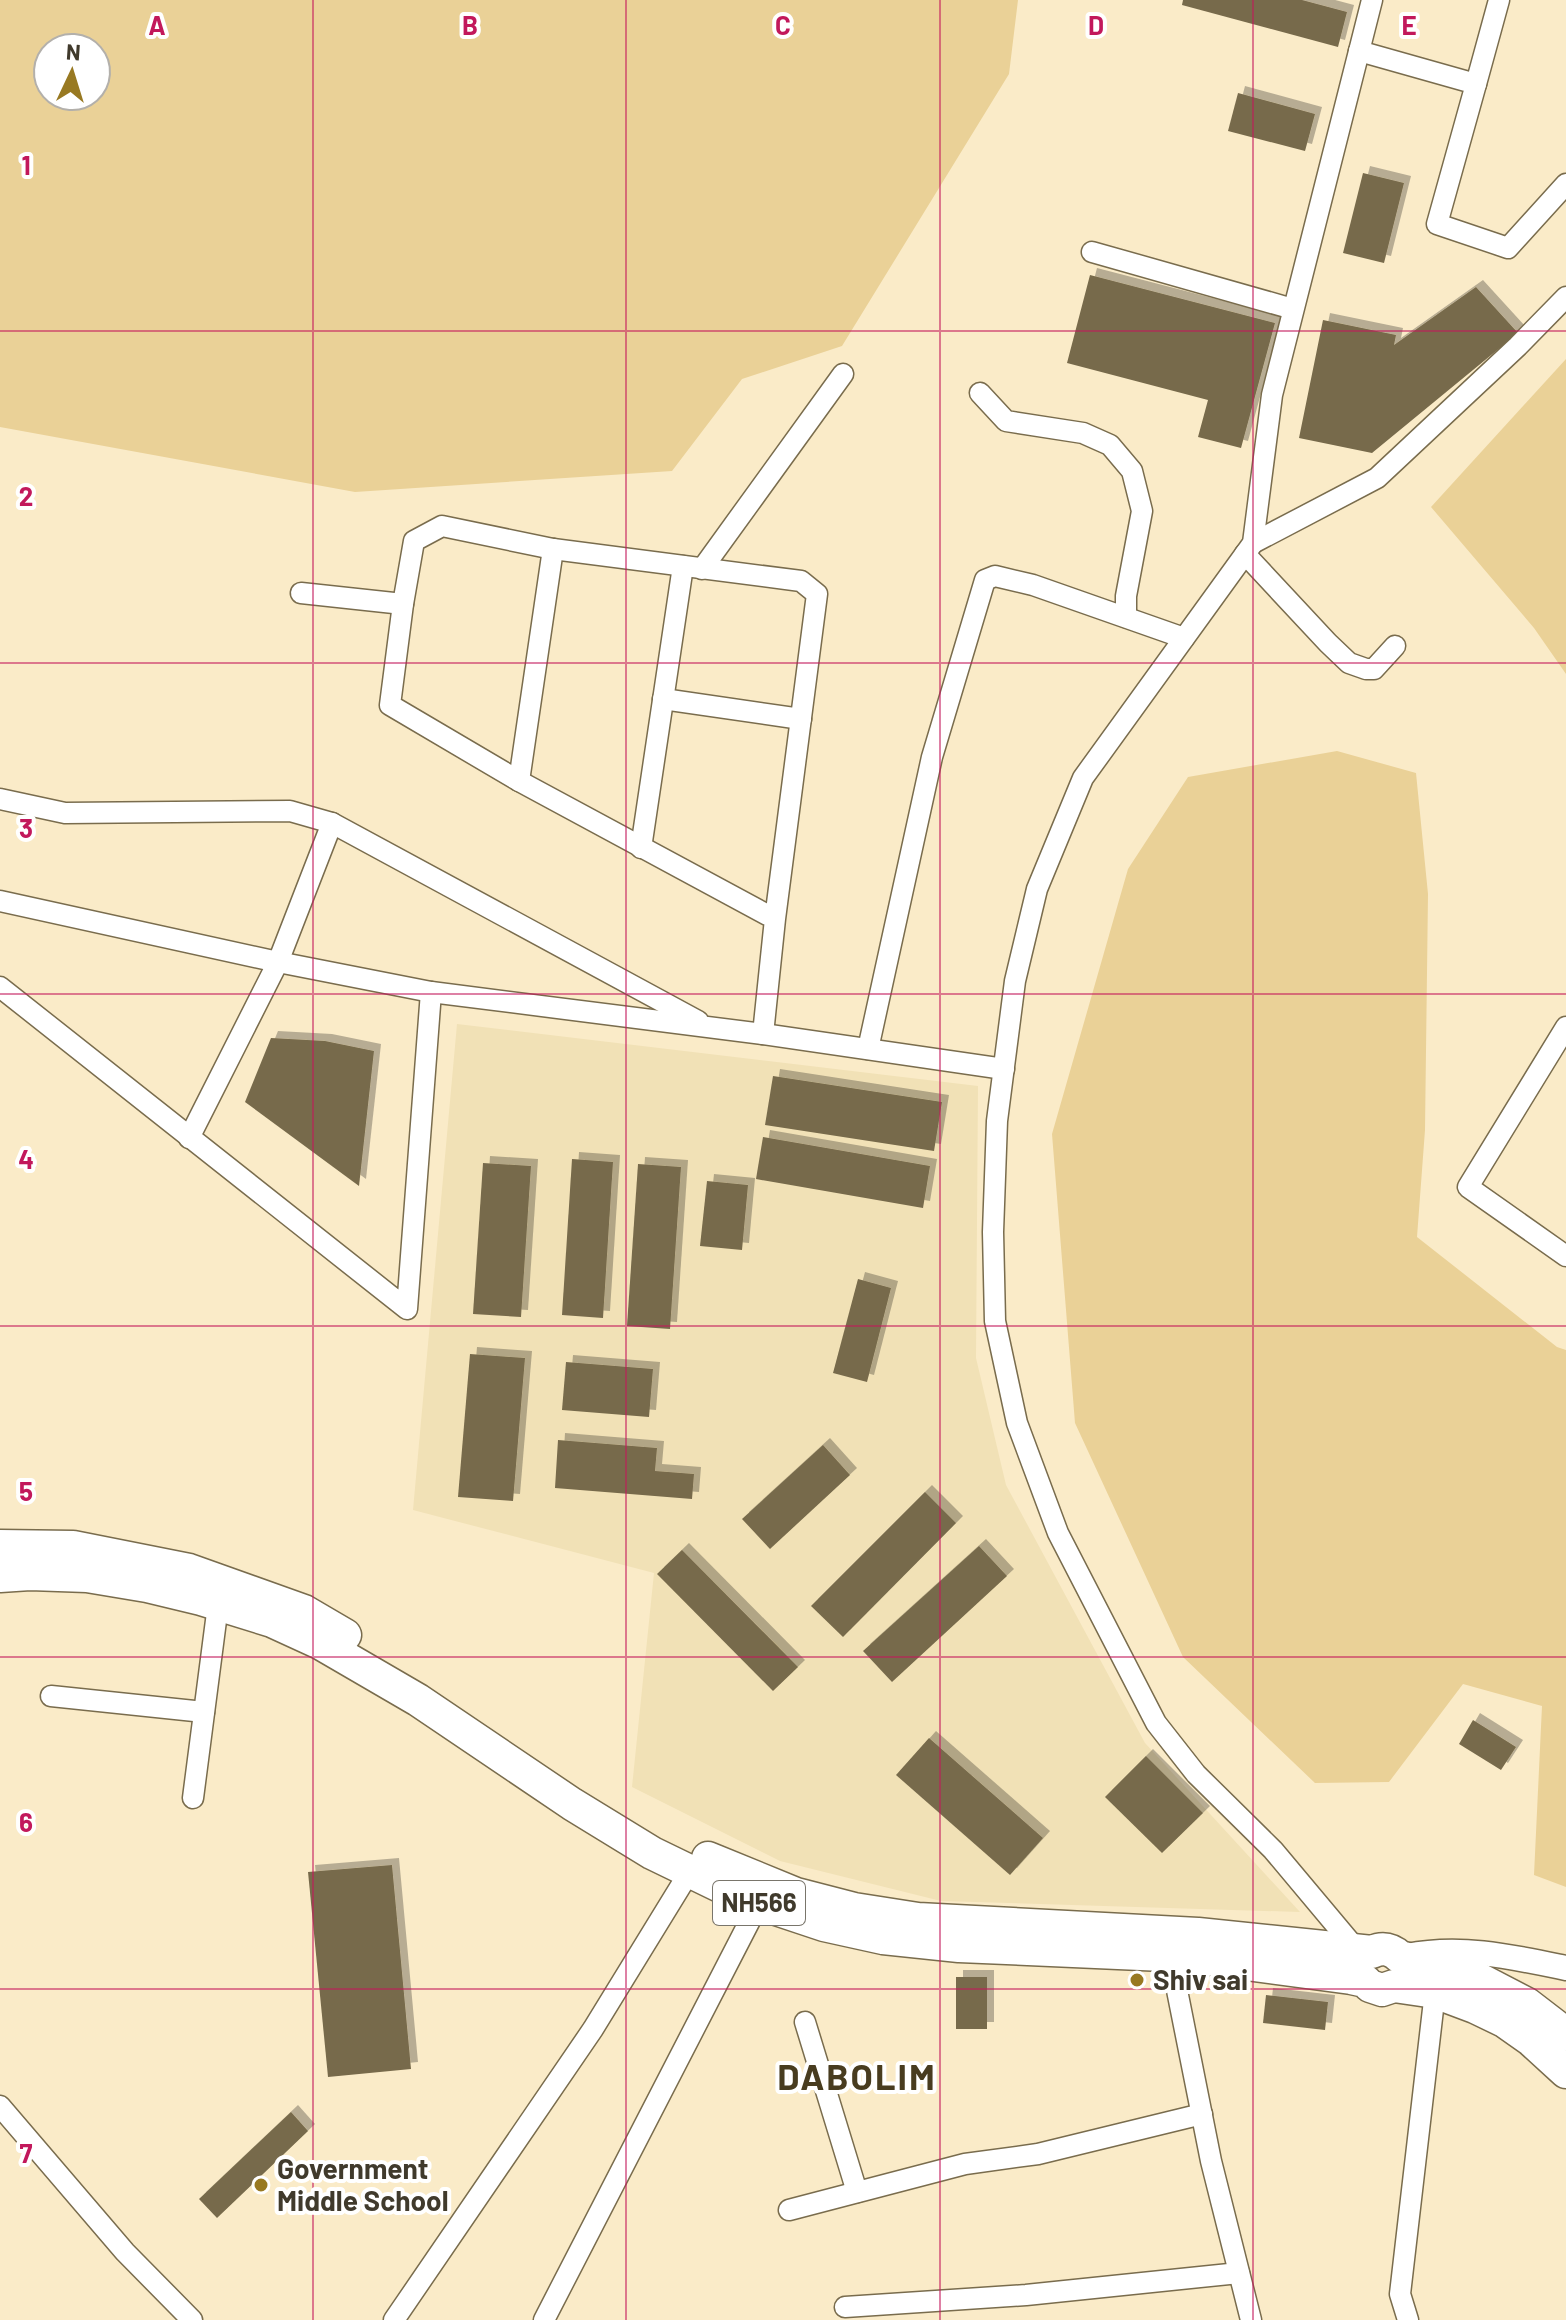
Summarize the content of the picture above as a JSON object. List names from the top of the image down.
{
  "streets": {
    "highway": ["NH566"]
  },
  "districts": ["DABOLIM"],
  "places": ["Shiv sai", "Government Middle School"],
  "north": "top",
  "grid": {
    "columns": [
      "A",
      "B",
      "C",
      "D",
      "E"
    ],
    "rows": [
      "1",
      "2",
      "3",
      "4",
      "5",
      "6",
      "7"
    ]
  }
}
